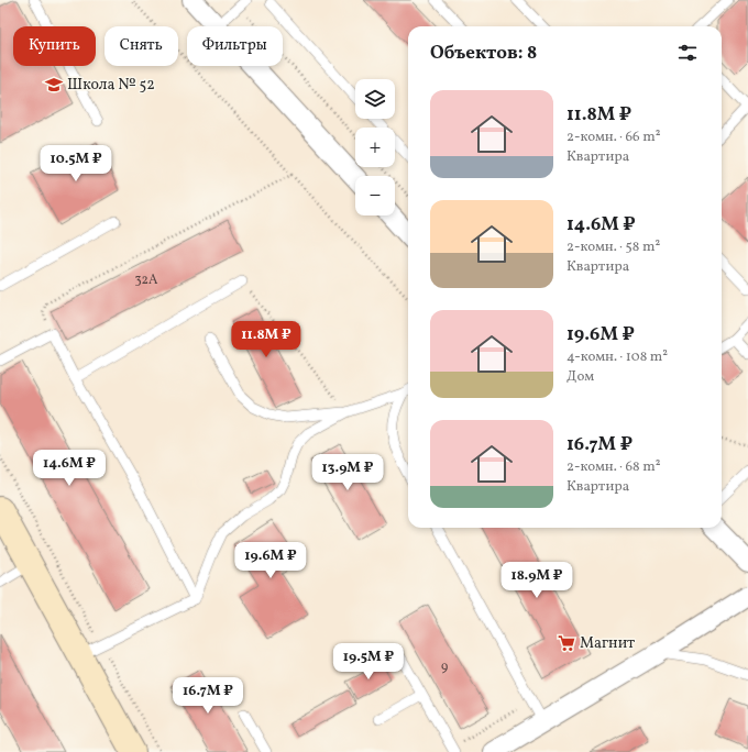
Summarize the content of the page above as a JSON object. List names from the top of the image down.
{
  "places": {
    "school or university": ["Школа № 52"],
    "supermarket": ["Магнит"]
  },
  "house_numbers": ["32А", "9"],
  "page": {
    "chip": ["Купить", "Снять", "Фильтры"],
    "heading": "Объектов: 8",
    "map_buttons": ["+", "−"],
    "list": [
      {
        "name": "11.8M ₽",
        "note": "2-комн. · 66 m² · Квартира"
      },
      {
        "name": "14.6M ₽",
        "note": "2-комн. · 58 m² · Квартира"
      },
      {
        "name": "19.6M ₽",
        "note": "4-комн. · 108 m² · Дом"
      },
      {
        "name": "16.7M ₽",
        "note": "2-комн. · 68 m² · Квартира"
      }
    ],
    "price": [
      "10.5M ₽",
      "11.8M ₽",
      "14.6M ₽",
      "13.9M ₽",
      "19.6M ₽",
      "18.9M ₽",
      "19.5M ₽",
      "16.7M ₽"
    ]
  }
}
